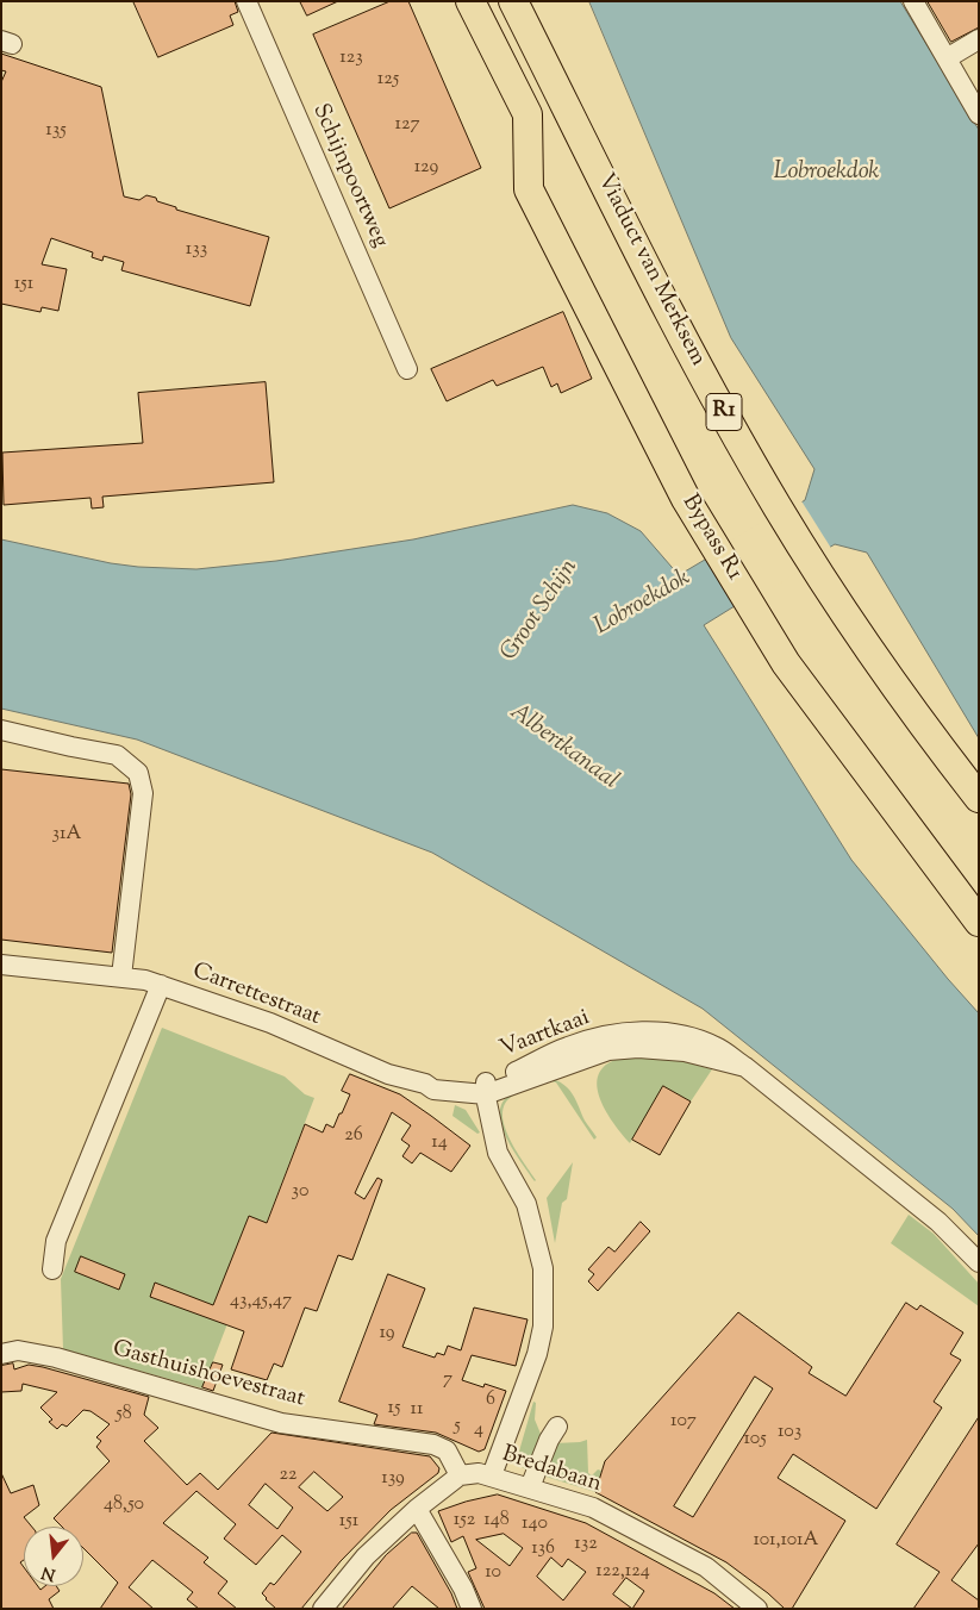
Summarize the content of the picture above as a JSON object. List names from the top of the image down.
{
  "streets": {
    "highway": ["Viaduct van Merksem", "R1", "Bypass R1"],
    "street": [
      "Schijnpoortweg",
      "Carrettestraat",
      "Vaartkaai",
      "Gasthuishoevestraat",
      "Bredabaan"
    ]
  },
  "crossings": [
    ["Carrettestraat", "Vaartkaai"],
    ["Gasthuishoevestraat", "Bredabaan"]
  ],
  "water": ["Lobroekdok", "Groot Schijn", "Albertkanaal"],
  "house_numbers": [
    "123",
    "125",
    "127",
    "135",
    "129",
    "133",
    "151",
    "31A",
    "26",
    "14",
    "30",
    "43,45,47",
    "19",
    "7",
    "6",
    "15",
    "11",
    "58",
    "107",
    "5",
    "4",
    "103",
    "105",
    "22",
    "139",
    "48,50",
    "152",
    "148",
    "151",
    "140",
    "101,101A",
    "132",
    "136",
    "122,124",
    "10"
  ],
  "north": "bottom"
}
